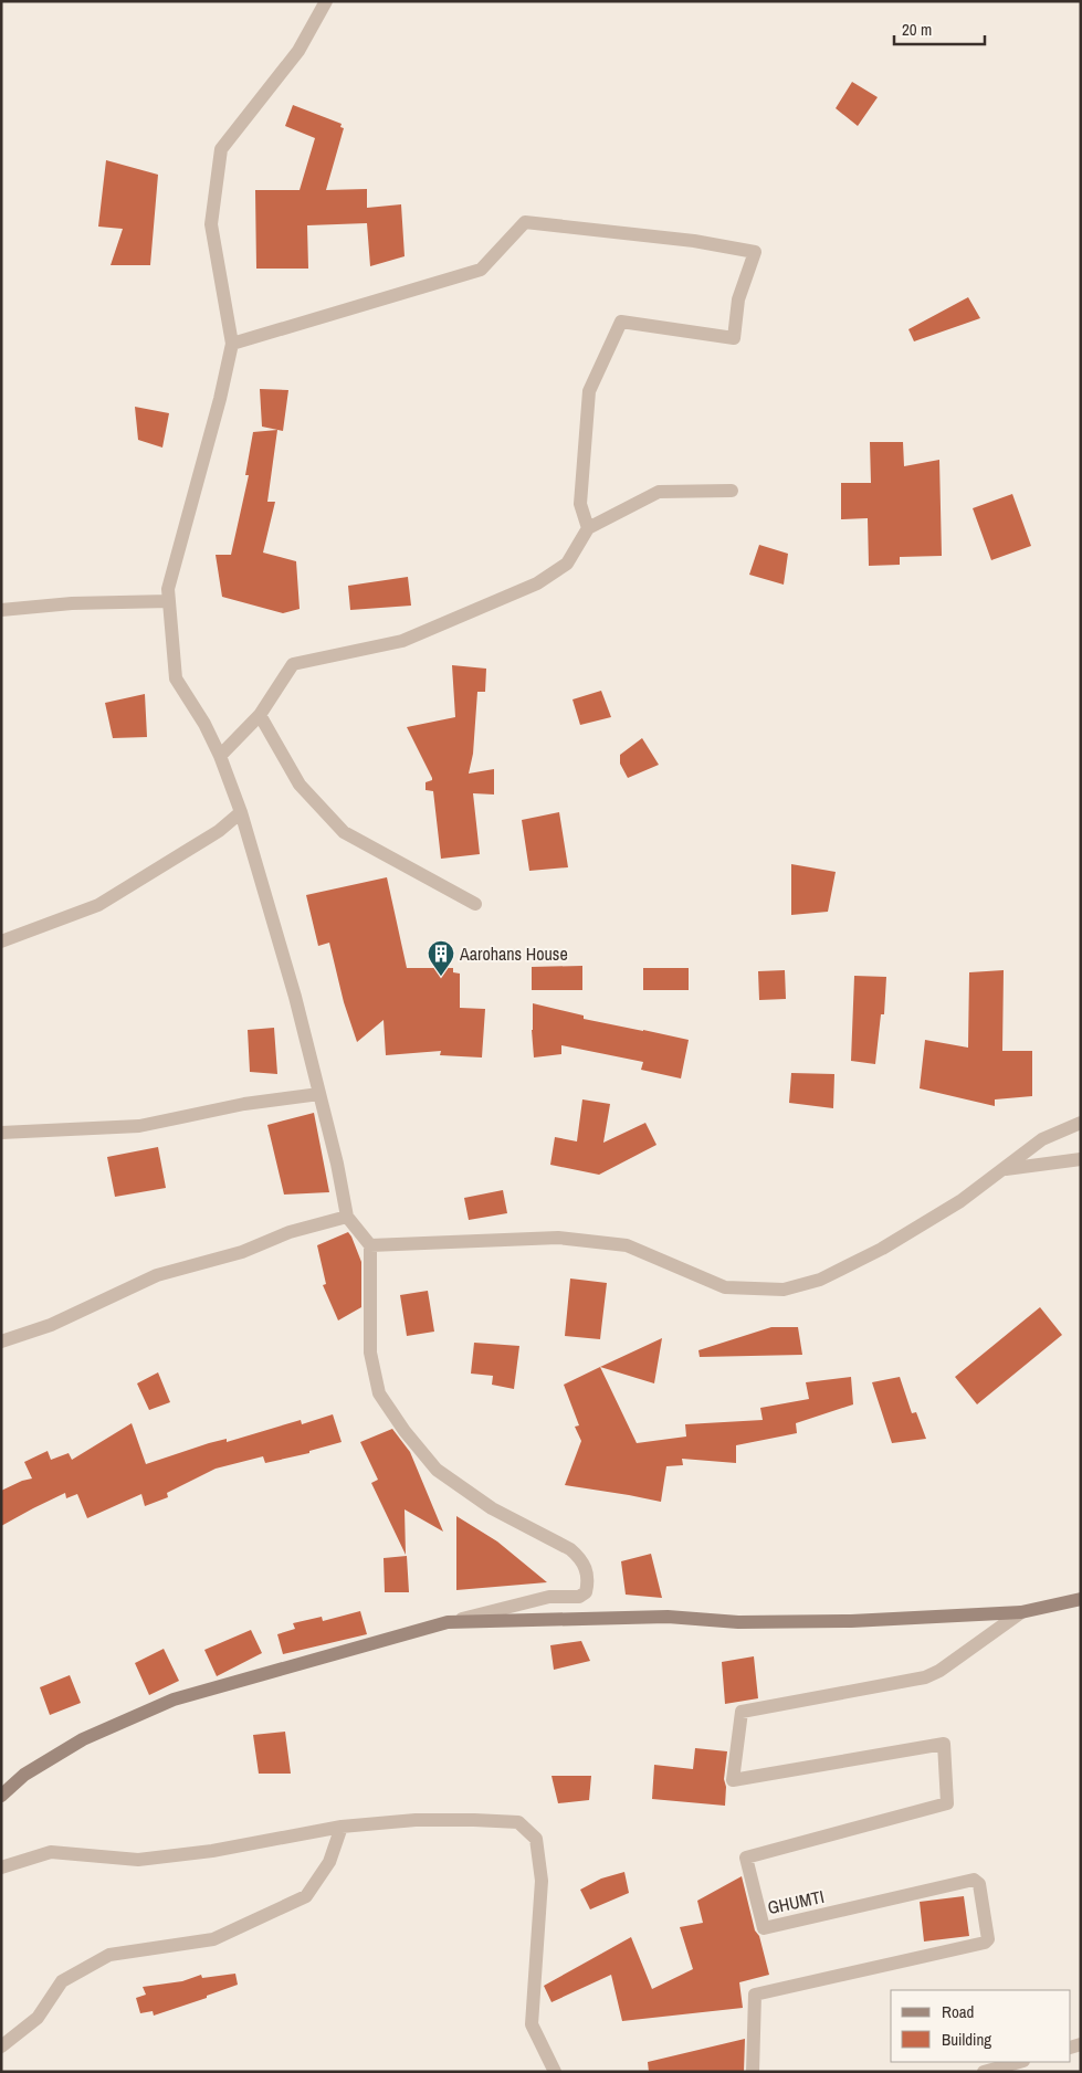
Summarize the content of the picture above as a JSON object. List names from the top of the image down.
{
  "streets": {
    "street": ["GHUMTI"]
  },
  "places": {
    "building": ["Aarohans House"]
  },
  "legend": ["Road", "Building"],
  "scale_bar": "20 m"
}
